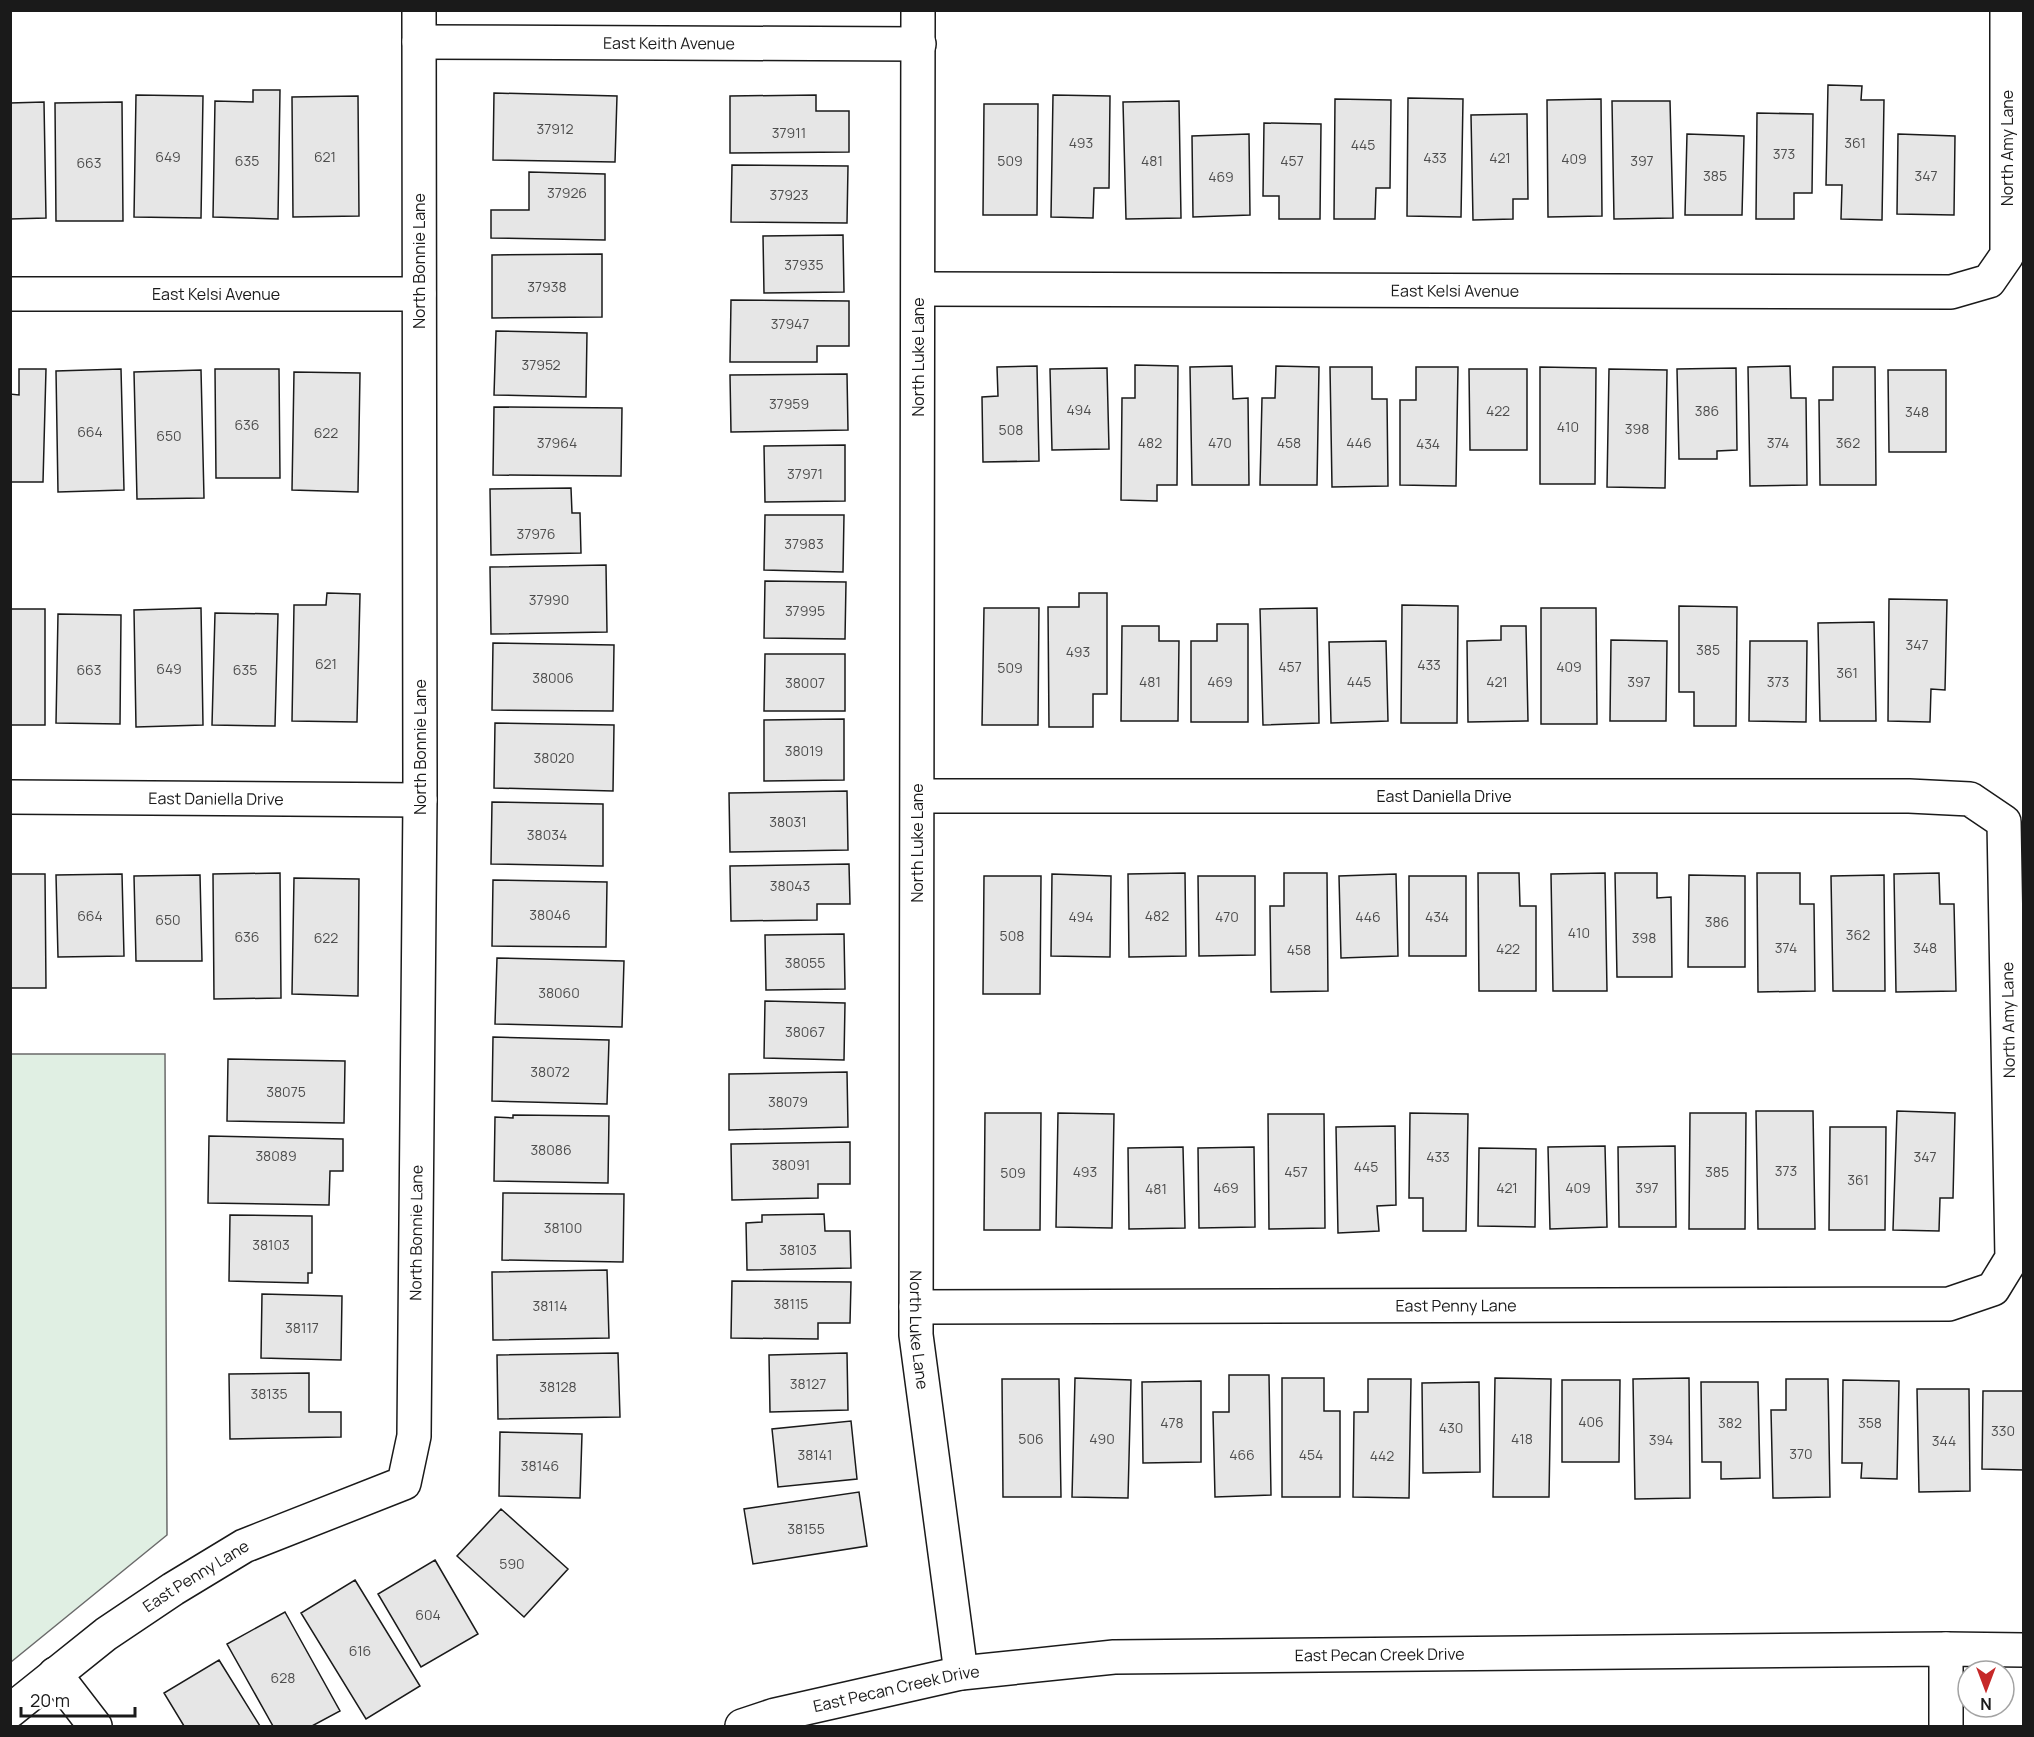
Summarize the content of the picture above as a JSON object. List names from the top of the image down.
{
  "streets": {
    "street": [
      "East Keith Avenue",
      "North Amy Lane",
      "North Bonnie Lane",
      "East Kelsi Avenue",
      "North Luke Lane",
      "East Daniella Drive",
      "East Penny Lane",
      "East Pecan Creek Drive"
    ]
  },
  "crossings": [
    ["East Keith Avenue", "North Bonnie Lane"],
    ["East Keith Avenue", "North Luke Lane"],
    ["North Amy Lane", "East Kelsi Avenue"],
    ["North Amy Lane", "East Daniella Drive"],
    ["North Amy Lane", "East Penny Lane"],
    ["North Bonnie Lane", "East Kelsi Avenue"],
    ["North Bonnie Lane", "East Daniella Drive"],
    ["North Bonnie Lane", "East Penny Lane"],
    ["East Kelsi Avenue", "North Luke Lane"],
    ["North Luke Lane", "East Daniella Drive"],
    ["North Luke Lane", "East Penny Lane"],
    ["North Luke Lane", "East Pecan Creek Drive"]
  ],
  "house_numbers": [
    "37912",
    "37911",
    "493",
    "361",
    "445",
    "373",
    "649",
    "621",
    "433",
    "421",
    "409",
    "635",
    "509",
    "481",
    "457",
    "397",
    "663",
    "385",
    "347",
    "469",
    "37926",
    "37923",
    "37935",
    "37938",
    "37947",
    "37952",
    "37959",
    "494",
    "422",
    "386",
    "348",
    "636",
    "410",
    "398",
    "508",
    "664",
    "622",
    "650",
    "37964",
    "482",
    "470",
    "458",
    "446",
    "374",
    "362",
    "434",
    "37971",
    "37976",
    "37983",
    "37990",
    "37995",
    "347",
    "385",
    "493",
    "621",
    "433",
    "457",
    "409",
    "509",
    "649",
    "663",
    "635",
    "361",
    "38006",
    "481",
    "469",
    "445",
    "421",
    "397",
    "373",
    "38007",
    "38019",
    "38020",
    "38031",
    "38034",
    "38043",
    "38046",
    "664",
    "482",
    "494",
    "470",
    "446",
    "434",
    "650",
    "386",
    "410",
    "362",
    "508",
    "636",
    "622",
    "398",
    "374",
    "348",
    "422",
    "458",
    "38055",
    "38060",
    "38067",
    "38072",
    "38075",
    "38079",
    "38086",
    "38089",
    "433",
    "347",
    "38091",
    "445",
    "373",
    "493",
    "457",
    "385",
    "509",
    "361",
    "469",
    "421",
    "409",
    "397",
    "481",
    "38100",
    "38103",
    "38103",
    "38115",
    "38114",
    "38117",
    "38127",
    "38128",
    "38135",
    "406",
    "478",
    "382",
    "358",
    "430",
    "330",
    "506",
    "490",
    "418",
    "394",
    "344",
    "370",
    "38141",
    "466",
    "454",
    "442",
    "38146",
    "38155",
    "590",
    "604",
    "616",
    "628"
  ],
  "scale_bar": "20 m",
  "north": "bottom"
}
